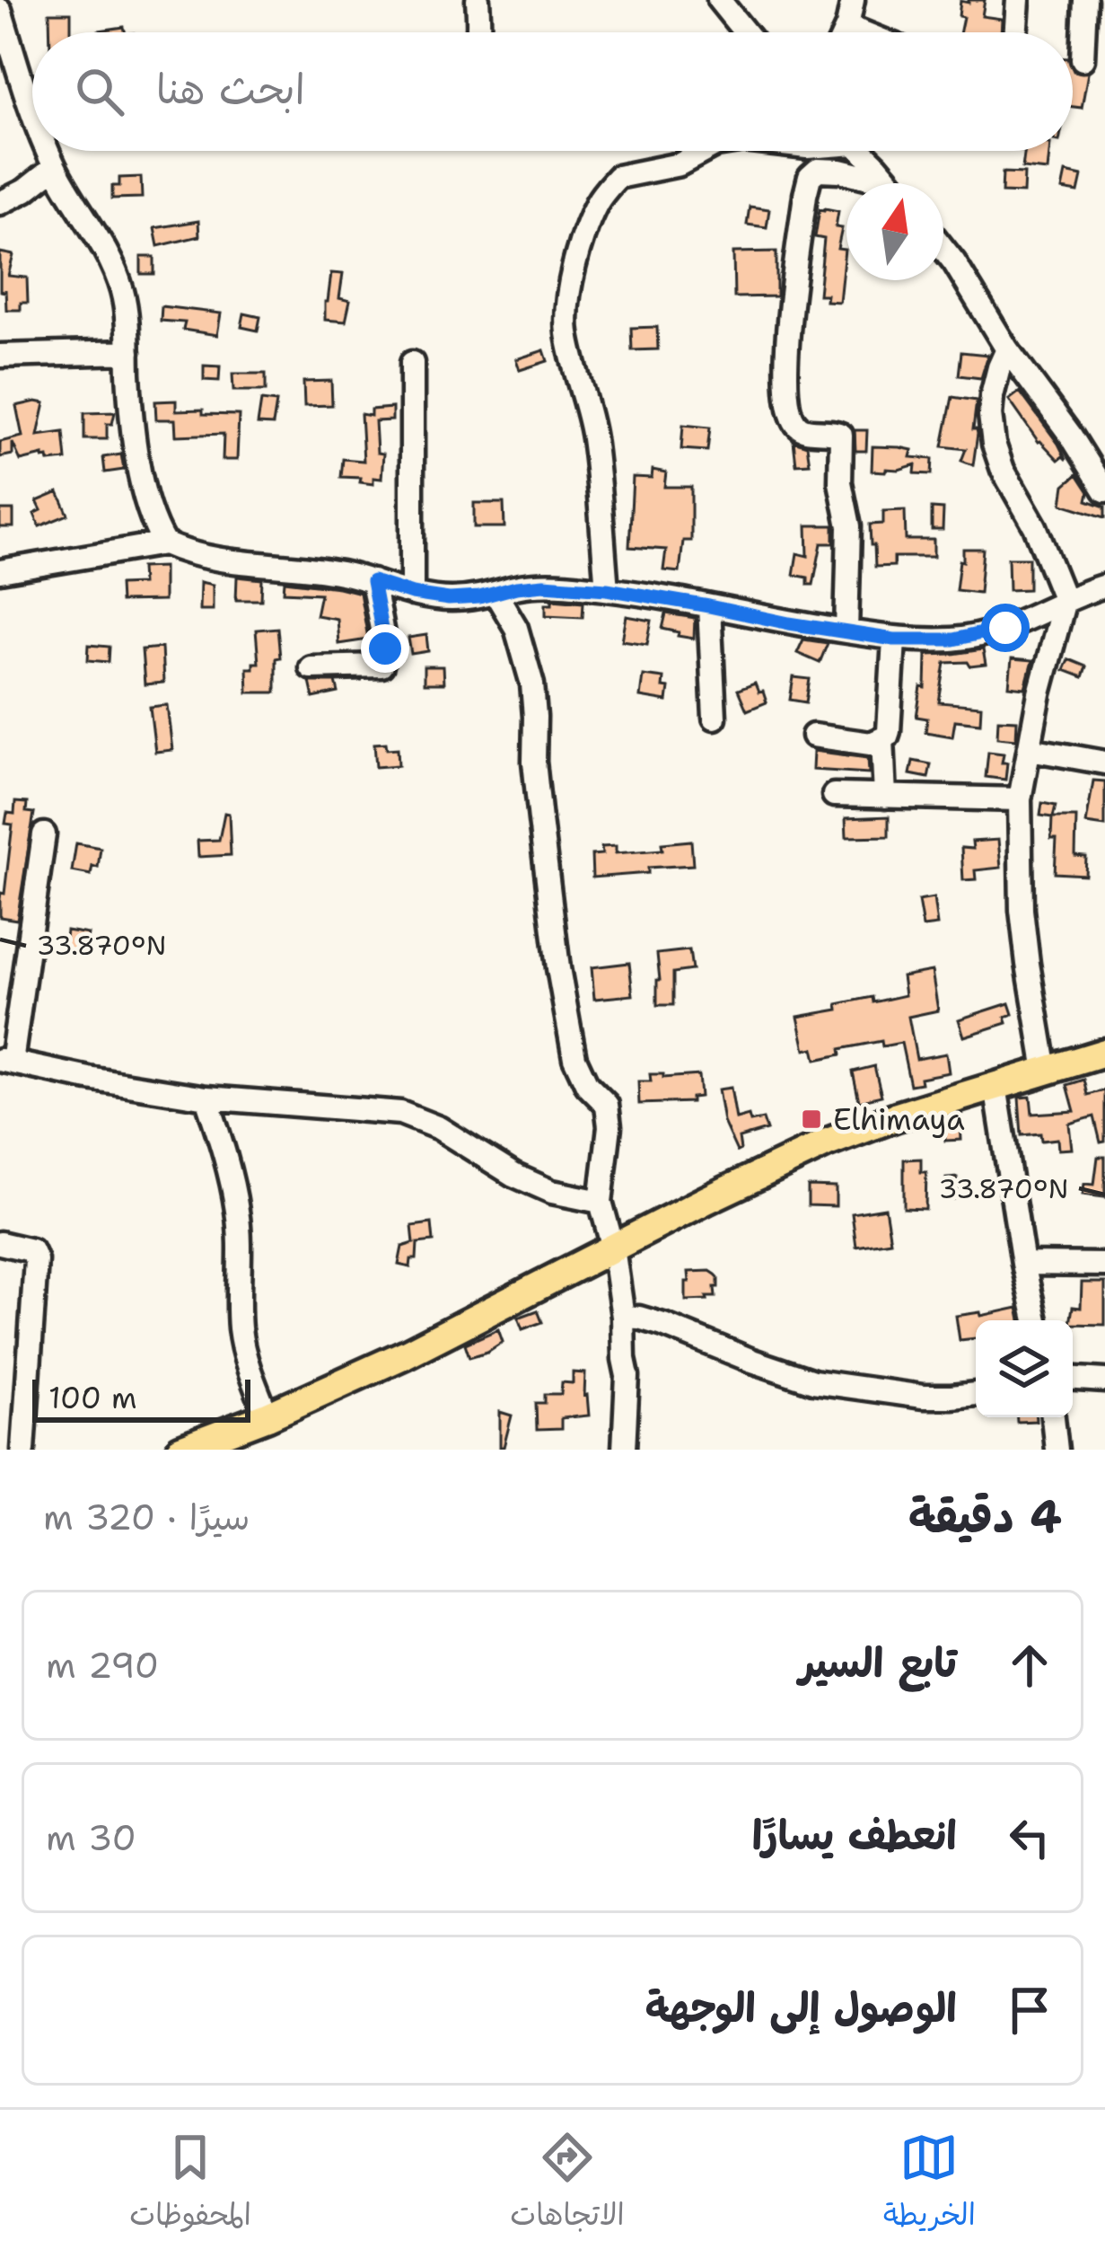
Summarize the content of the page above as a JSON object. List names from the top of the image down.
{
  "places": {
    "transit": ["Elhimaya"]
  },
  "scale_bar": "100 m",
  "north": "top",
  "page": {
    "search": "ابحث هنا",
    "scale": "100 m",
    "heading": ["4 دقيقة", "سيرًا · 320 m"],
    "list": [
      ["تابع السير", "290 m"],
      ["انعطف يسارًا", "30 m"],
      "الوصول إلى الوجهة"
    ],
    "nav": ["الخريطة", "الاتجاهات", "المحفوظات"]
  },
  "coordinates": ["33.870°N"]
}
